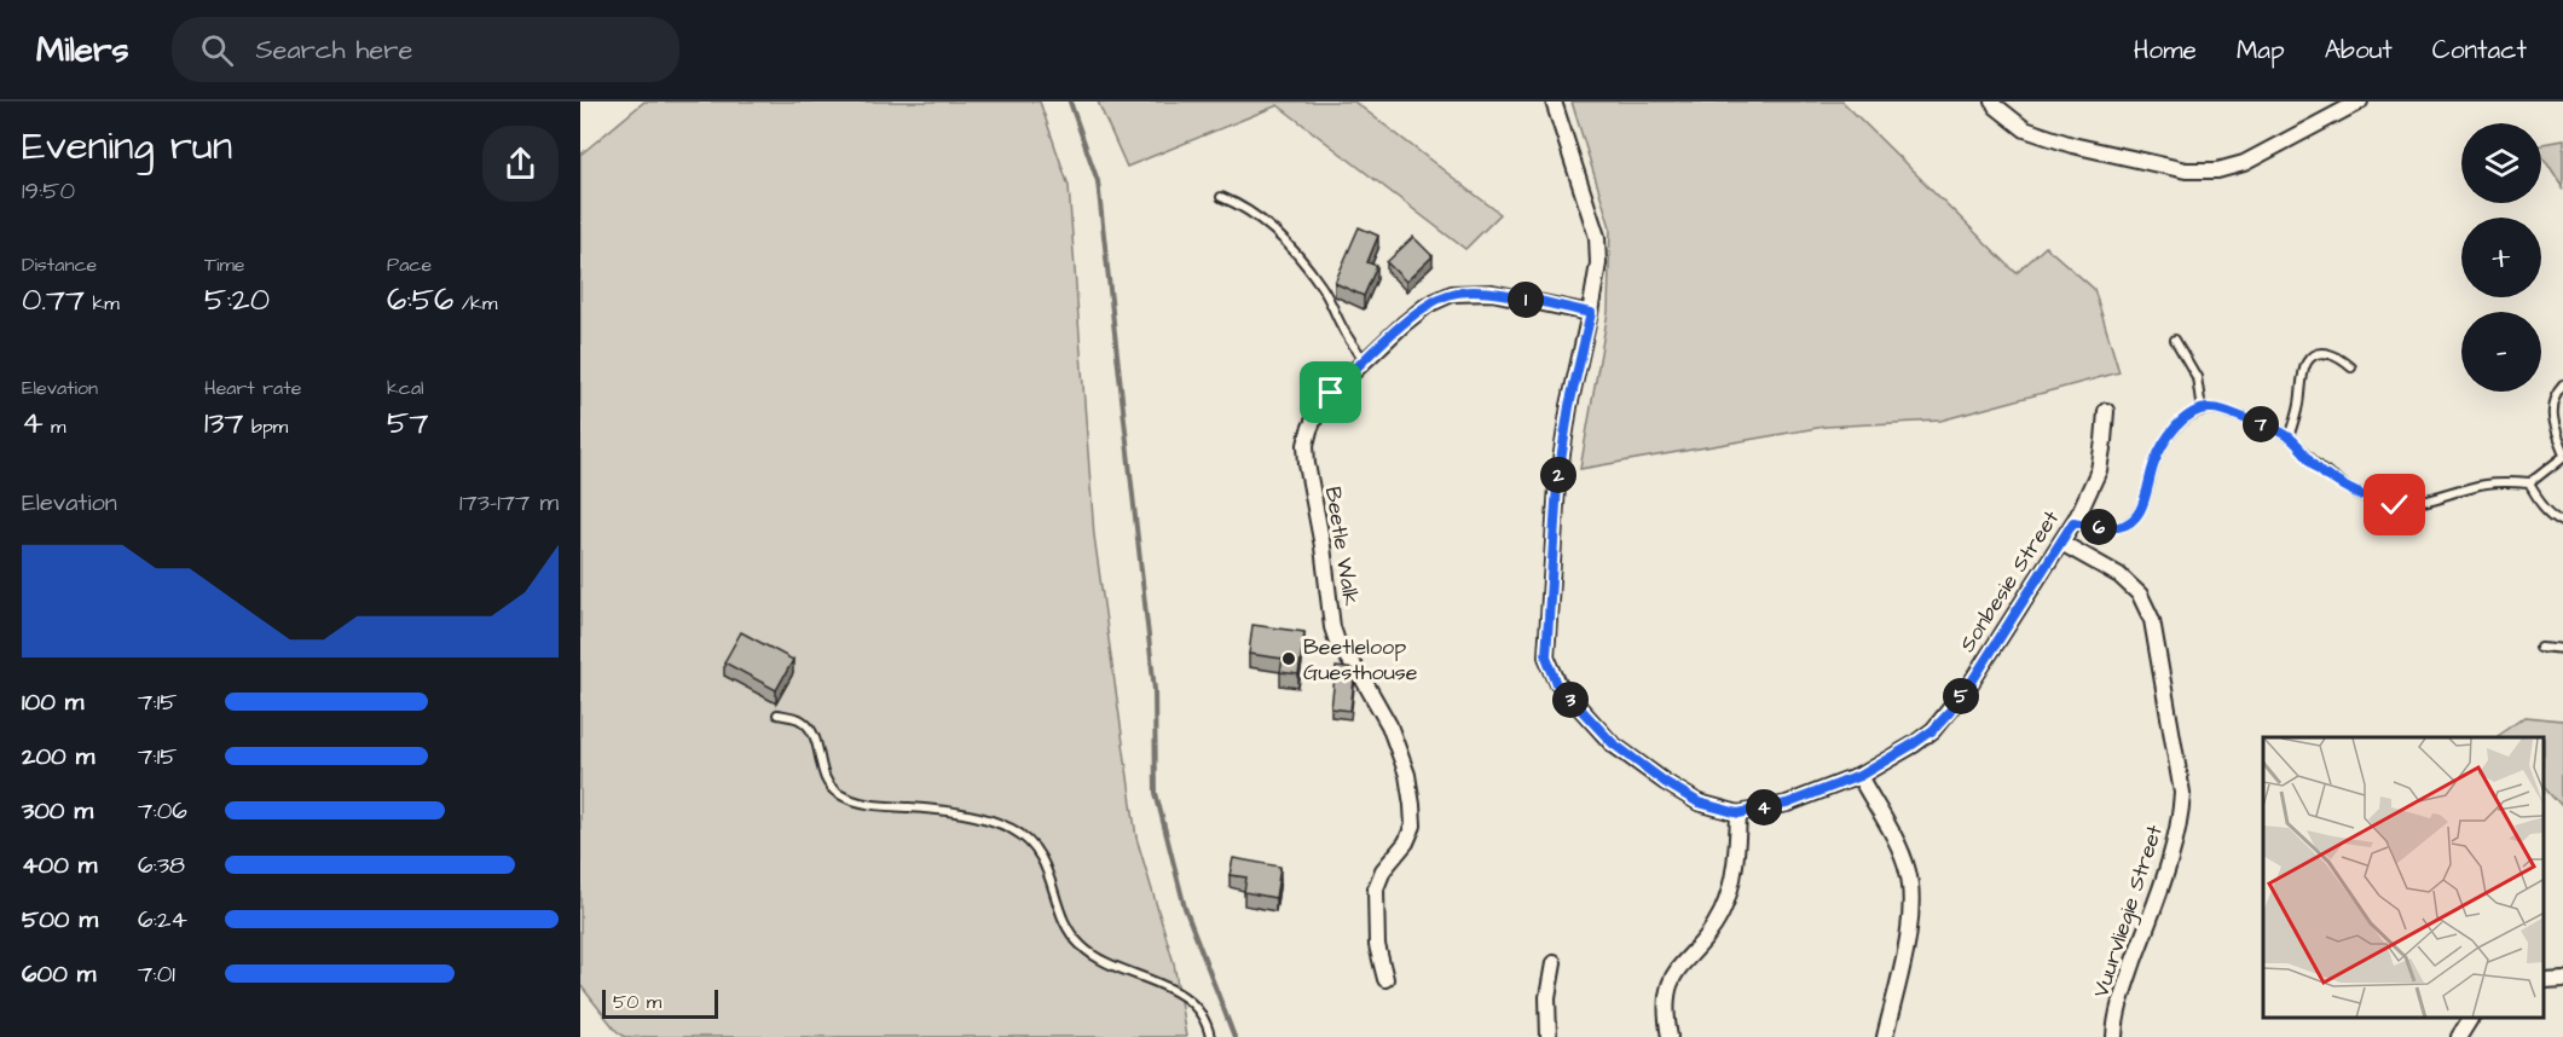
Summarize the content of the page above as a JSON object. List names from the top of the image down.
{
  "streets": {
    "street": ["Beetle Walk", "Sonbesie Street", "Vuurvliegie Street"]
  },
  "crossings": [
    ["Beetle Walk", "Sonbesie Street"],
    ["Sonbesie Street", "Vuurvliegie Street"]
  ],
  "places": ["Beetleloop Guesthouse"],
  "scale_bar": "50 m",
  "page": {
    "header": "Milers",
    "search": "Search here",
    "nav": [
      "Home",
      "Map",
      "About",
      "Contact"
    ],
    "heading": ["Evening run", "19:50"],
    "map_buttons": ["+", "−"],
    "stats": [
      ["Distance", "0.77 km"],
      ["Time", "5:20"],
      ["Pace", "6:56 /km"],
      ["Elevation", "4 m"],
      ["Heart rate", "137 bpm"],
      ["kcal", "57"]
    ],
    "pins": [
      "1",
      "7",
      "2",
      "6",
      "5",
      "3",
      "4"
    ],
    "chart": ["Elevation", "173–177 m"],
    "list": [
      {
        "name": "100 m",
        "note": "7:15"
      },
      {
        "name": "200 m",
        "note": "7:15"
      },
      {
        "name": "300 m",
        "note": "7:06"
      },
      {
        "name": "400 m",
        "note": "6:38"
      },
      {
        "name": "500 m",
        "note": "6:24"
      },
      {
        "name": "600 m",
        "note": "7:01"
      }
    ],
    "scale": "50 m"
  }
}
